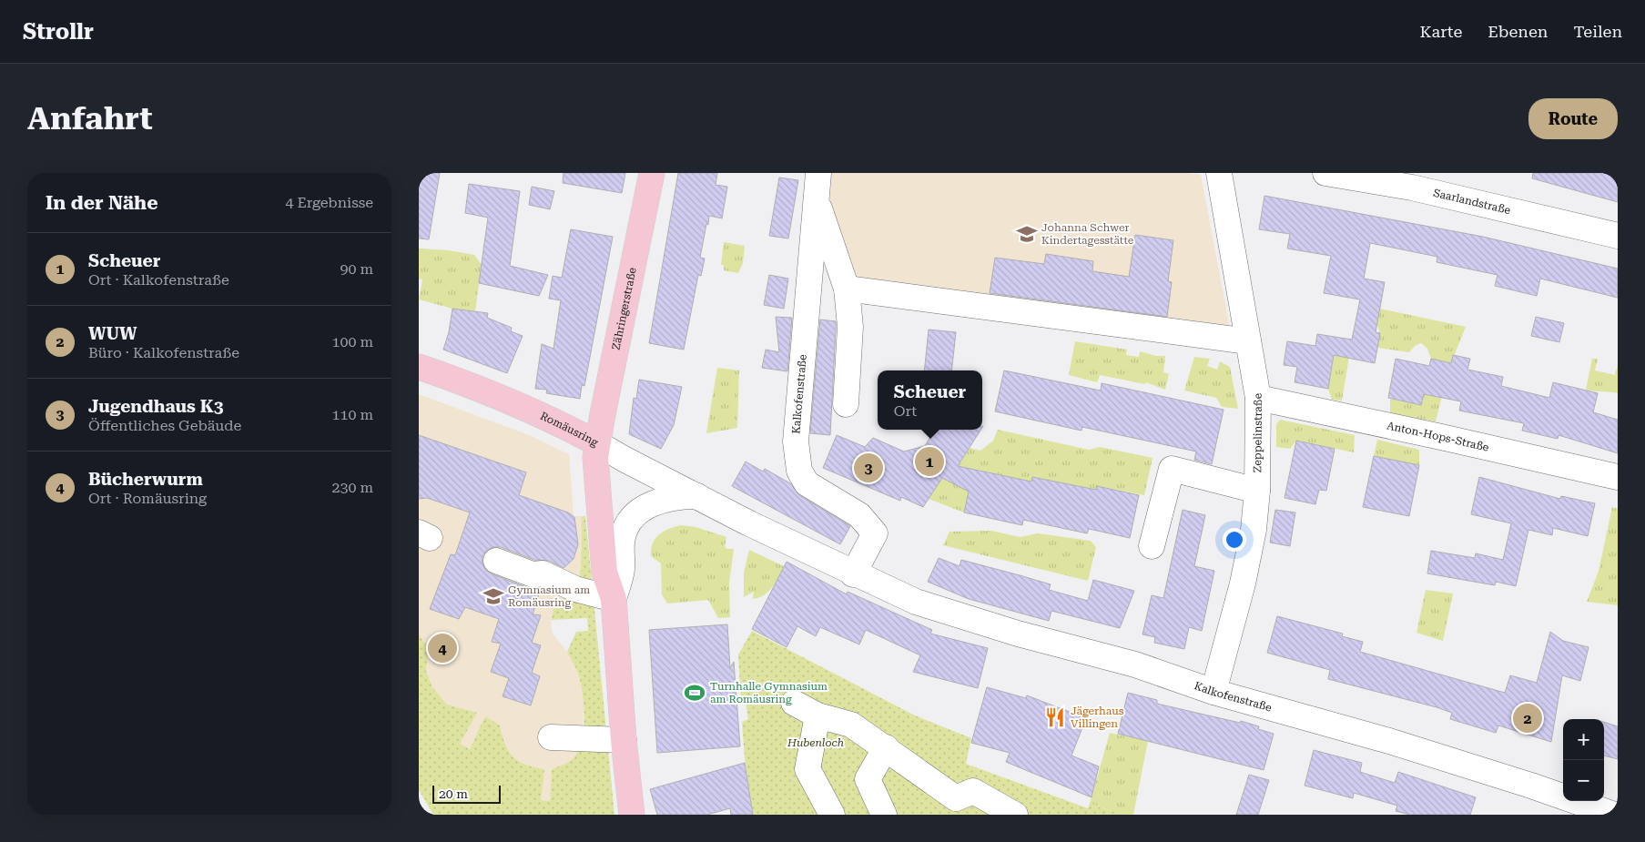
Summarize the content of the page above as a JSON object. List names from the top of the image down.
{
  "streets": {
    "main road": ["Zähringerstraße", "Romäusring"],
    "street": [
      "Saarlandstraße",
      "Kalkofenstraße",
      "Zeppelinstraße",
      "Anton-Hops-Straße"
    ]
  },
  "crossings": [
    ["Zähringerstraße", "Kalkofenstraße"],
    ["Zähringerstraße", "Romäusring"],
    ["Kalkofenstraße", "Romäusring"],
    ["Kalkofenstraße", "Zeppelinstraße"],
    ["Zeppelinstraße", "Anton-Hops-Straße"]
  ],
  "parks": ["Hubenloch"],
  "places": {
    "school or university": ["Johanna Schwer Kindertagesstätte", "Gymnasium am Romäusring"],
    "sports": ["Turnhalle Gymnasium am Romäusring"],
    "restaurant": ["Jägerhaus Villingen"]
  },
  "scale_bar": "20 m",
  "page": {
    "header": "Strollr",
    "nav": ["Karte", "Ebenen", "Teilen"],
    "buttons": "Route",
    "title": "Anfahrt",
    "heading": ["In der Nähe", "4 Ergebnisse"],
    "list": [
      {
        "mark": "1",
        "name": "Scheuer",
        "note": "Ort · Kalkofenstraße",
        "value": "90 m"
      },
      {
        "mark": "2",
        "name": "WUW",
        "note": "Büro · Kalkofenstraße",
        "value": "100 m"
      },
      {
        "mark": "3",
        "name": "Jugendhaus K3",
        "note": "Öffentliches Gebäude",
        "value": "110 m"
      },
      {
        "mark": "4",
        "name": "Bücherwurm",
        "note": "Ort · Romäusring",
        "value": "230 m"
      }
    ],
    "popup": ["Scheuer", "Ort"],
    "pins": [
      "1",
      "3",
      "4",
      "2"
    ],
    "map_buttons": ["+", "−"],
    "scale": "20 m"
  }
}
